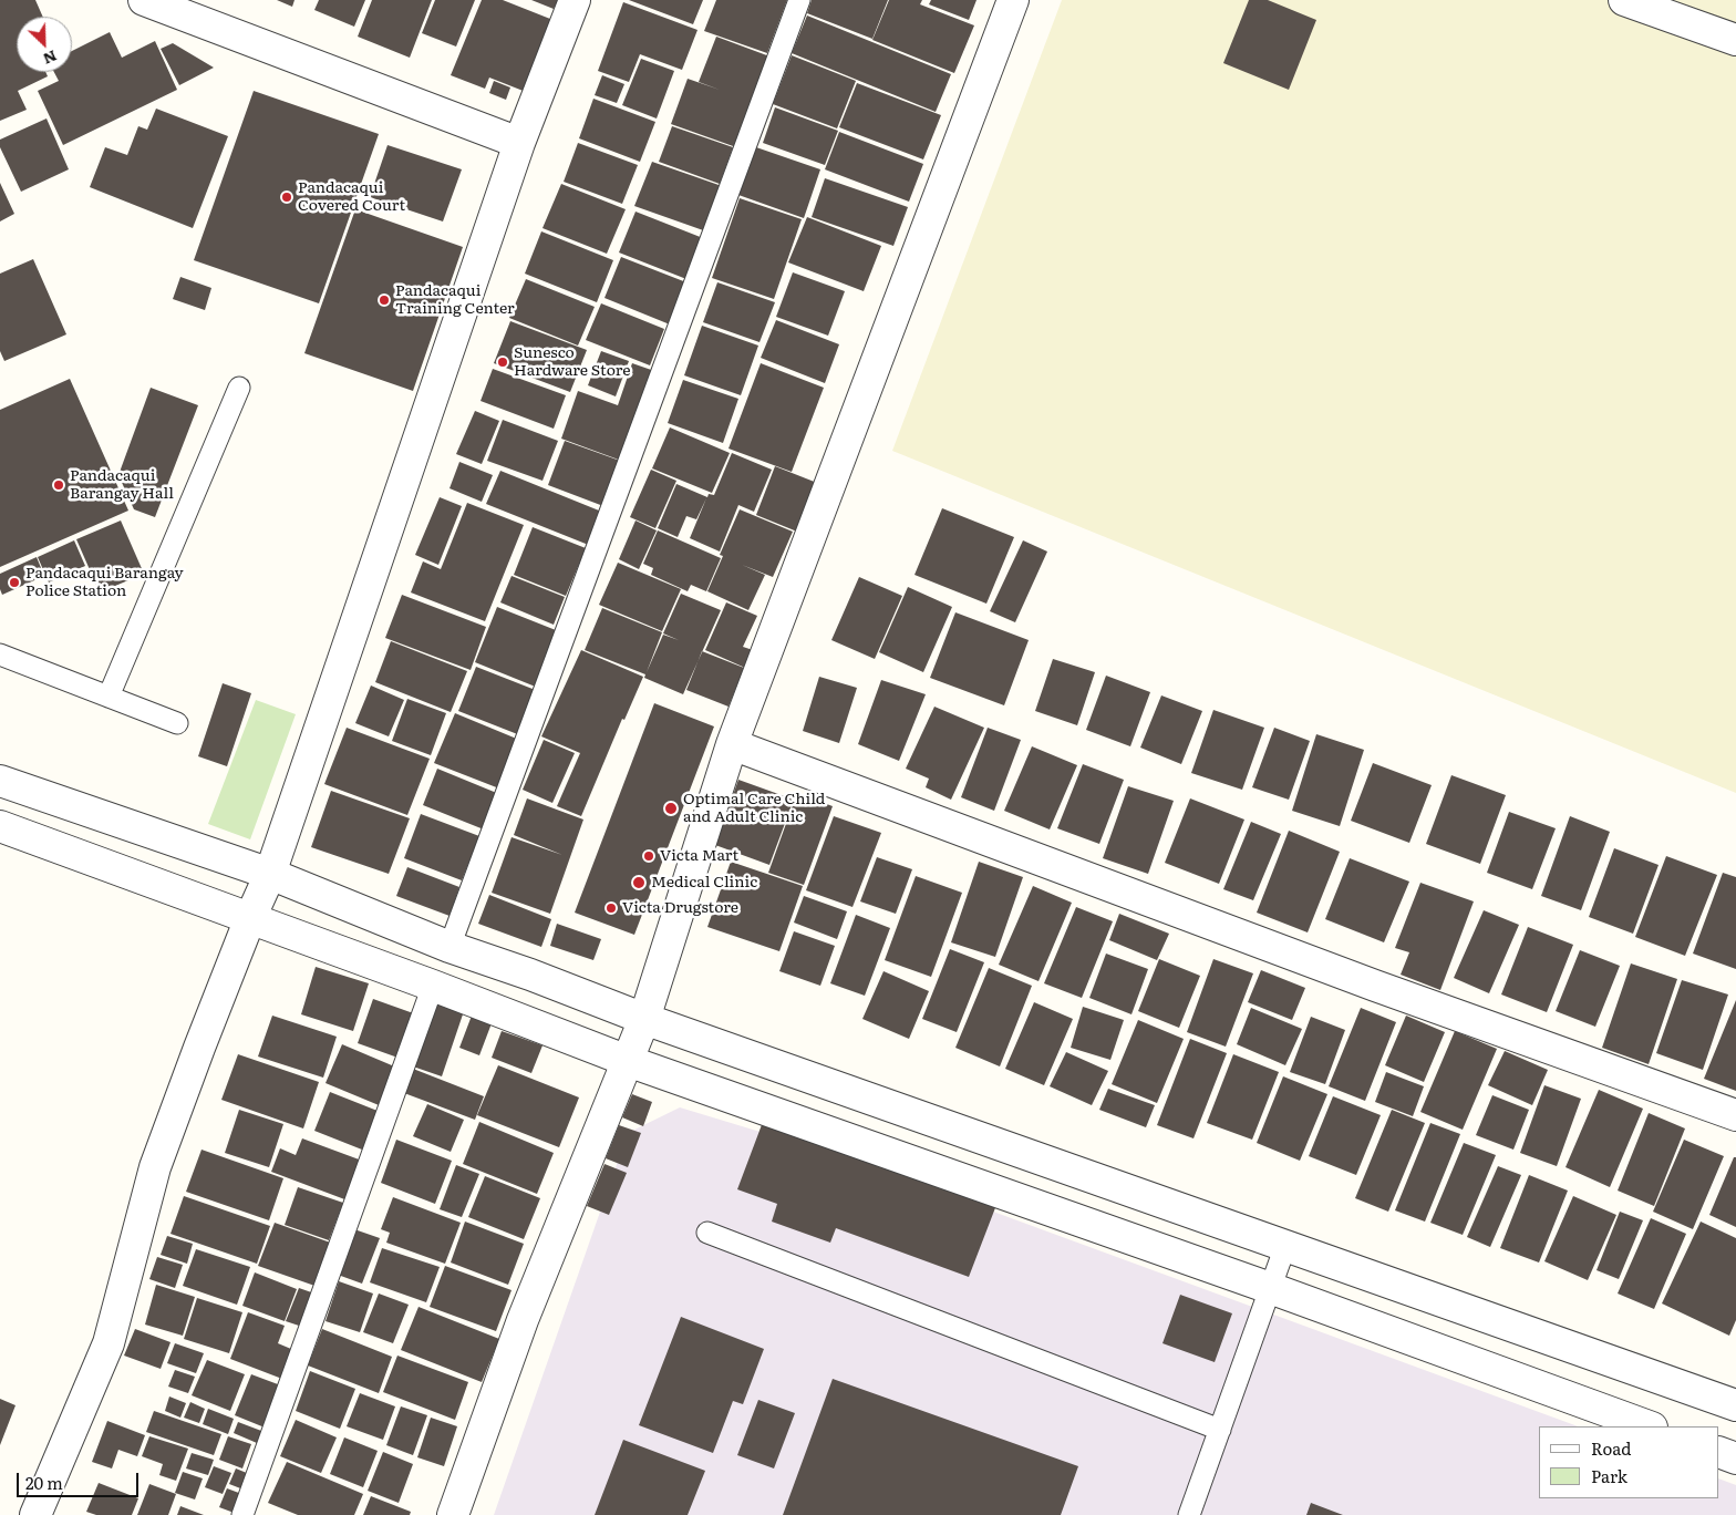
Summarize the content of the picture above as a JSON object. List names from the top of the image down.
{
  "places": [
    "Pandacaqui Covered Court",
    "Pandacaqui Training Center",
    "Sunesco Hardware Store",
    "Pandacaqui Barangay Hall",
    "Pandacaqui Barangay Police Station",
    "Optimal Care Child and Adult Clinic",
    "Victa Mart",
    "Medical Clinic",
    "Victa Drugstore"
  ],
  "legend": ["Road", "Park"],
  "scale_bar": "20 m",
  "north": "bottom right"
}
